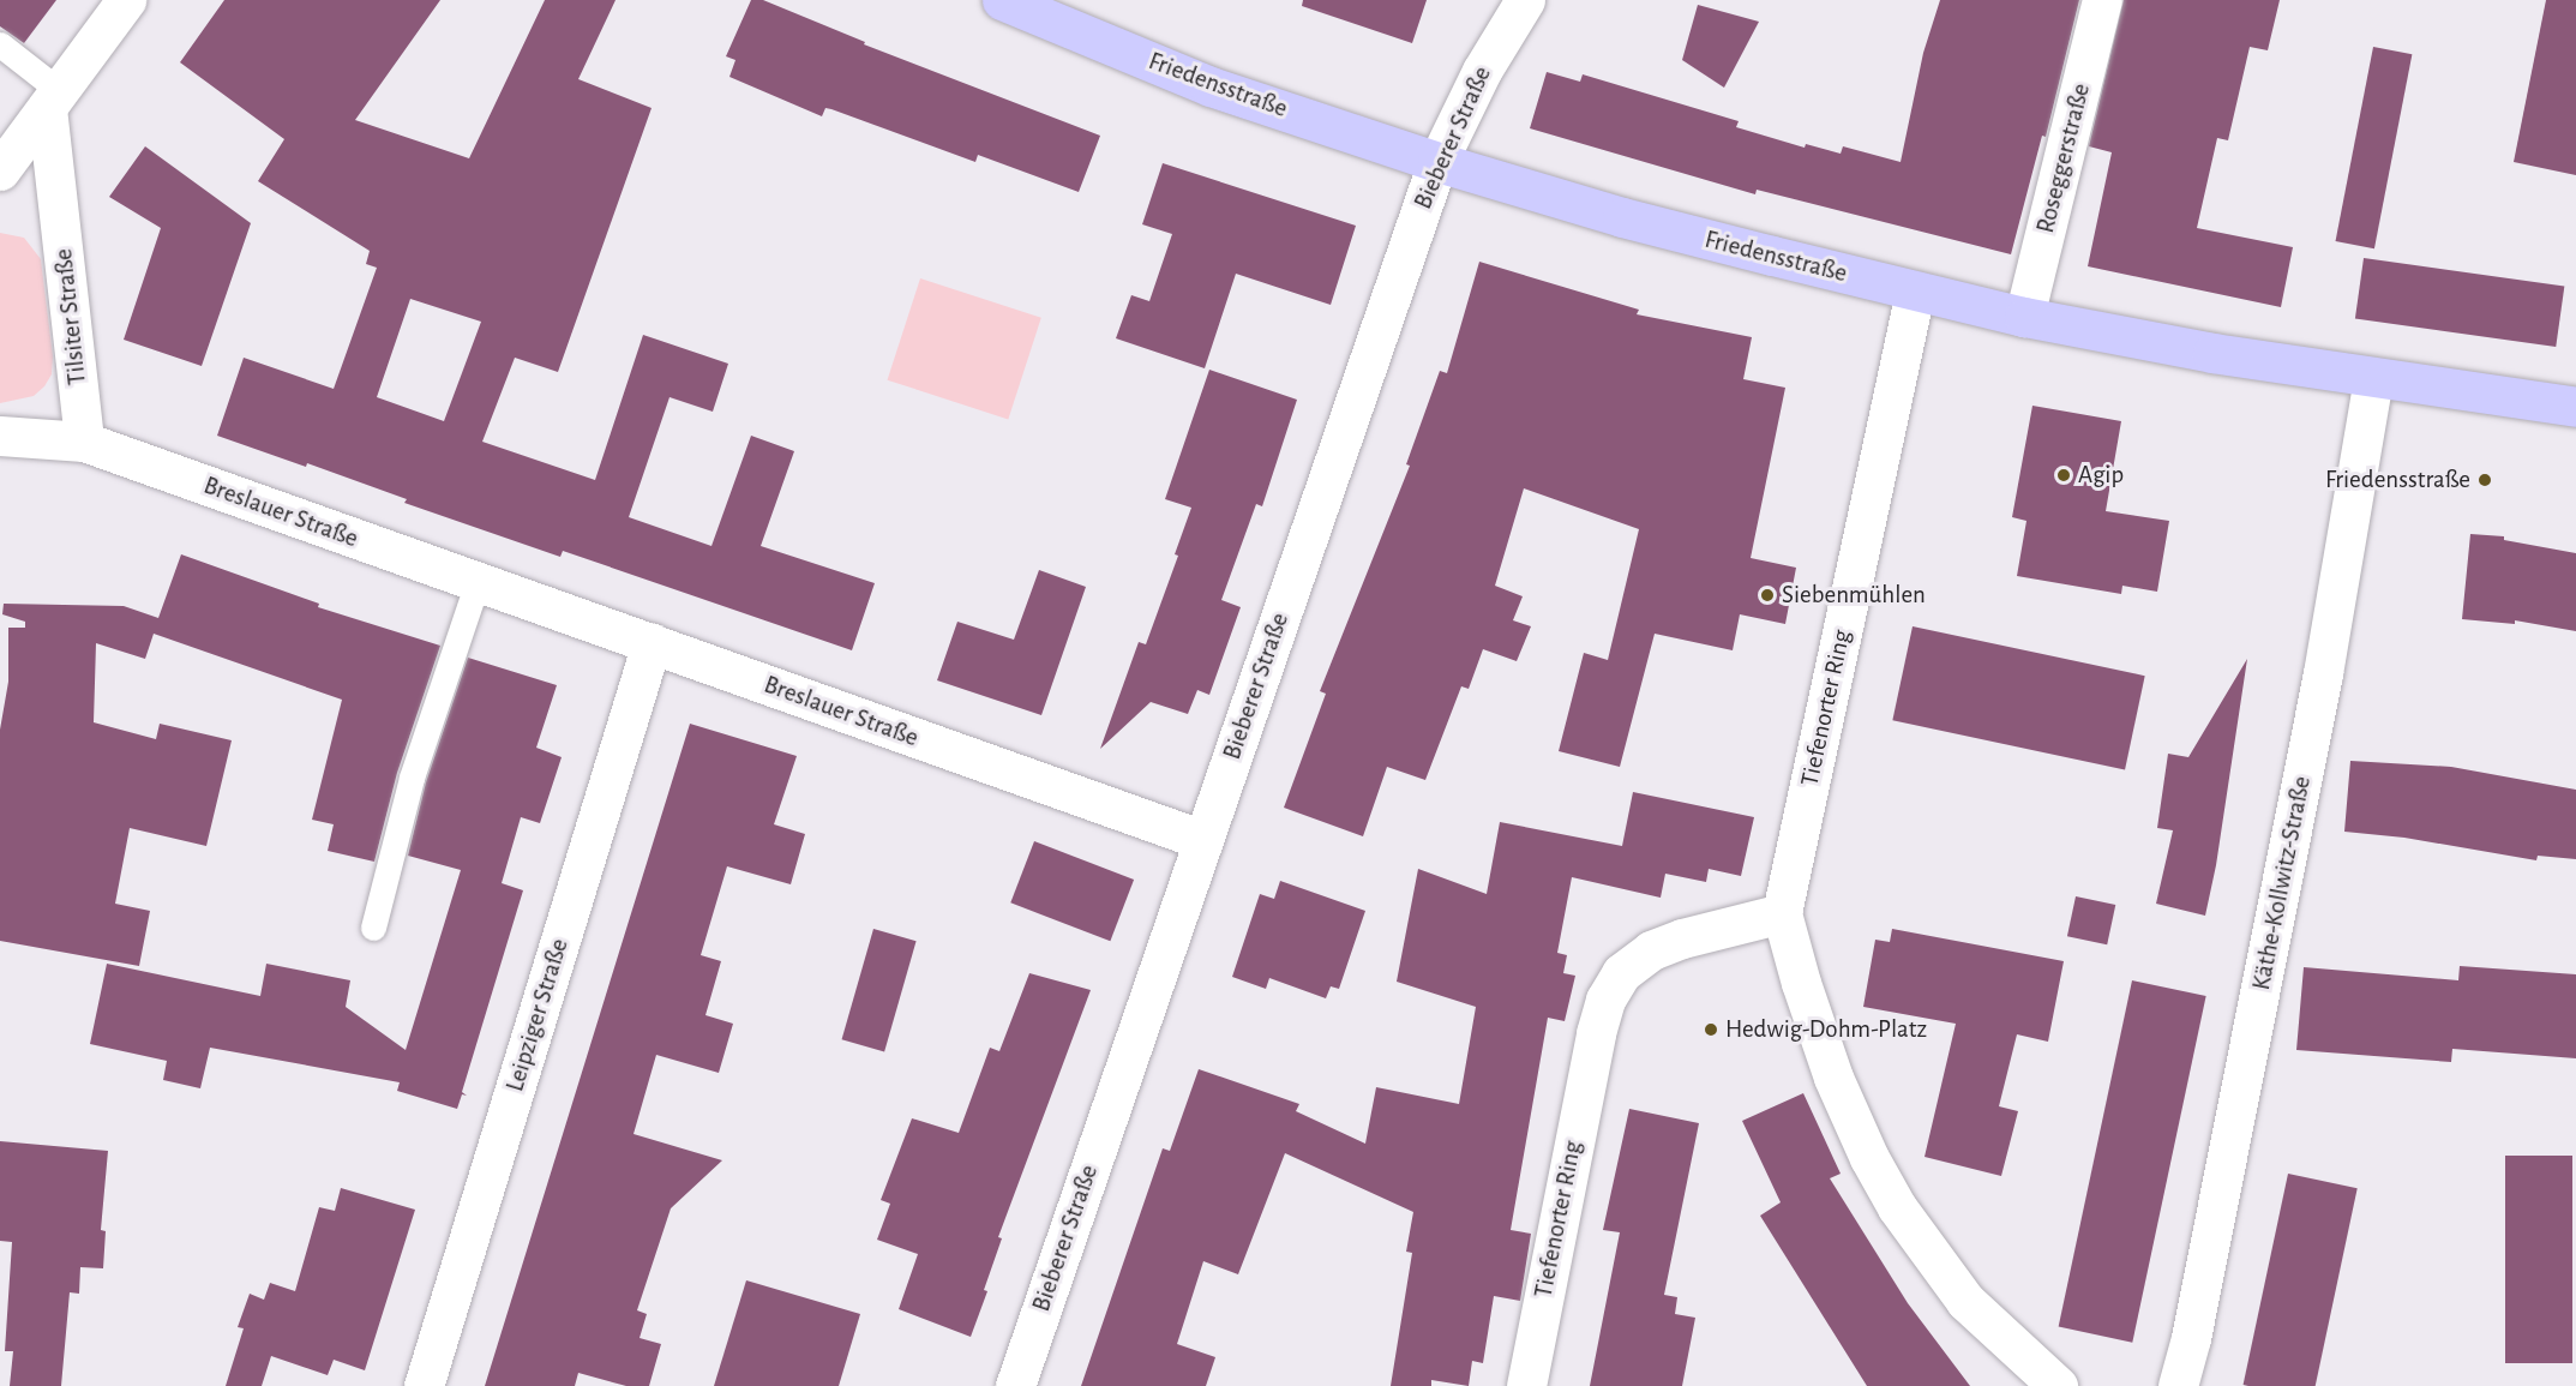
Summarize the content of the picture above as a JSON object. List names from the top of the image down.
{
  "streets": {
    "main road": ["Friedensstraße"],
    "street": [
      "Bieberer Straße",
      "Roseggerstraße",
      "Tilsiter Straße",
      "Breslauer Straße",
      "Tiefenorter Ring",
      "Käthe-Kollwitz-Straße",
      "Leipziger Straße"
    ]
  },
  "crossings": [
    ["Friedensstraße", "Bieberer Straße"],
    ["Friedensstraße", "Roseggerstraße"],
    ["Friedensstraße", "Tiefenorter Ring"],
    ["Friedensstraße", "Käthe-Kollwitz-Straße"],
    ["Bieberer Straße", "Breslauer Straße"],
    ["Tilsiter Straße", "Breslauer Straße"],
    ["Breslauer Straße", "Leipziger Straße"]
  ],
  "places": [
    "Agip",
    "Friedensstraße",
    "Siebenmühlen",
    "Hedwig-Dohm-Platz"
  ]
}
